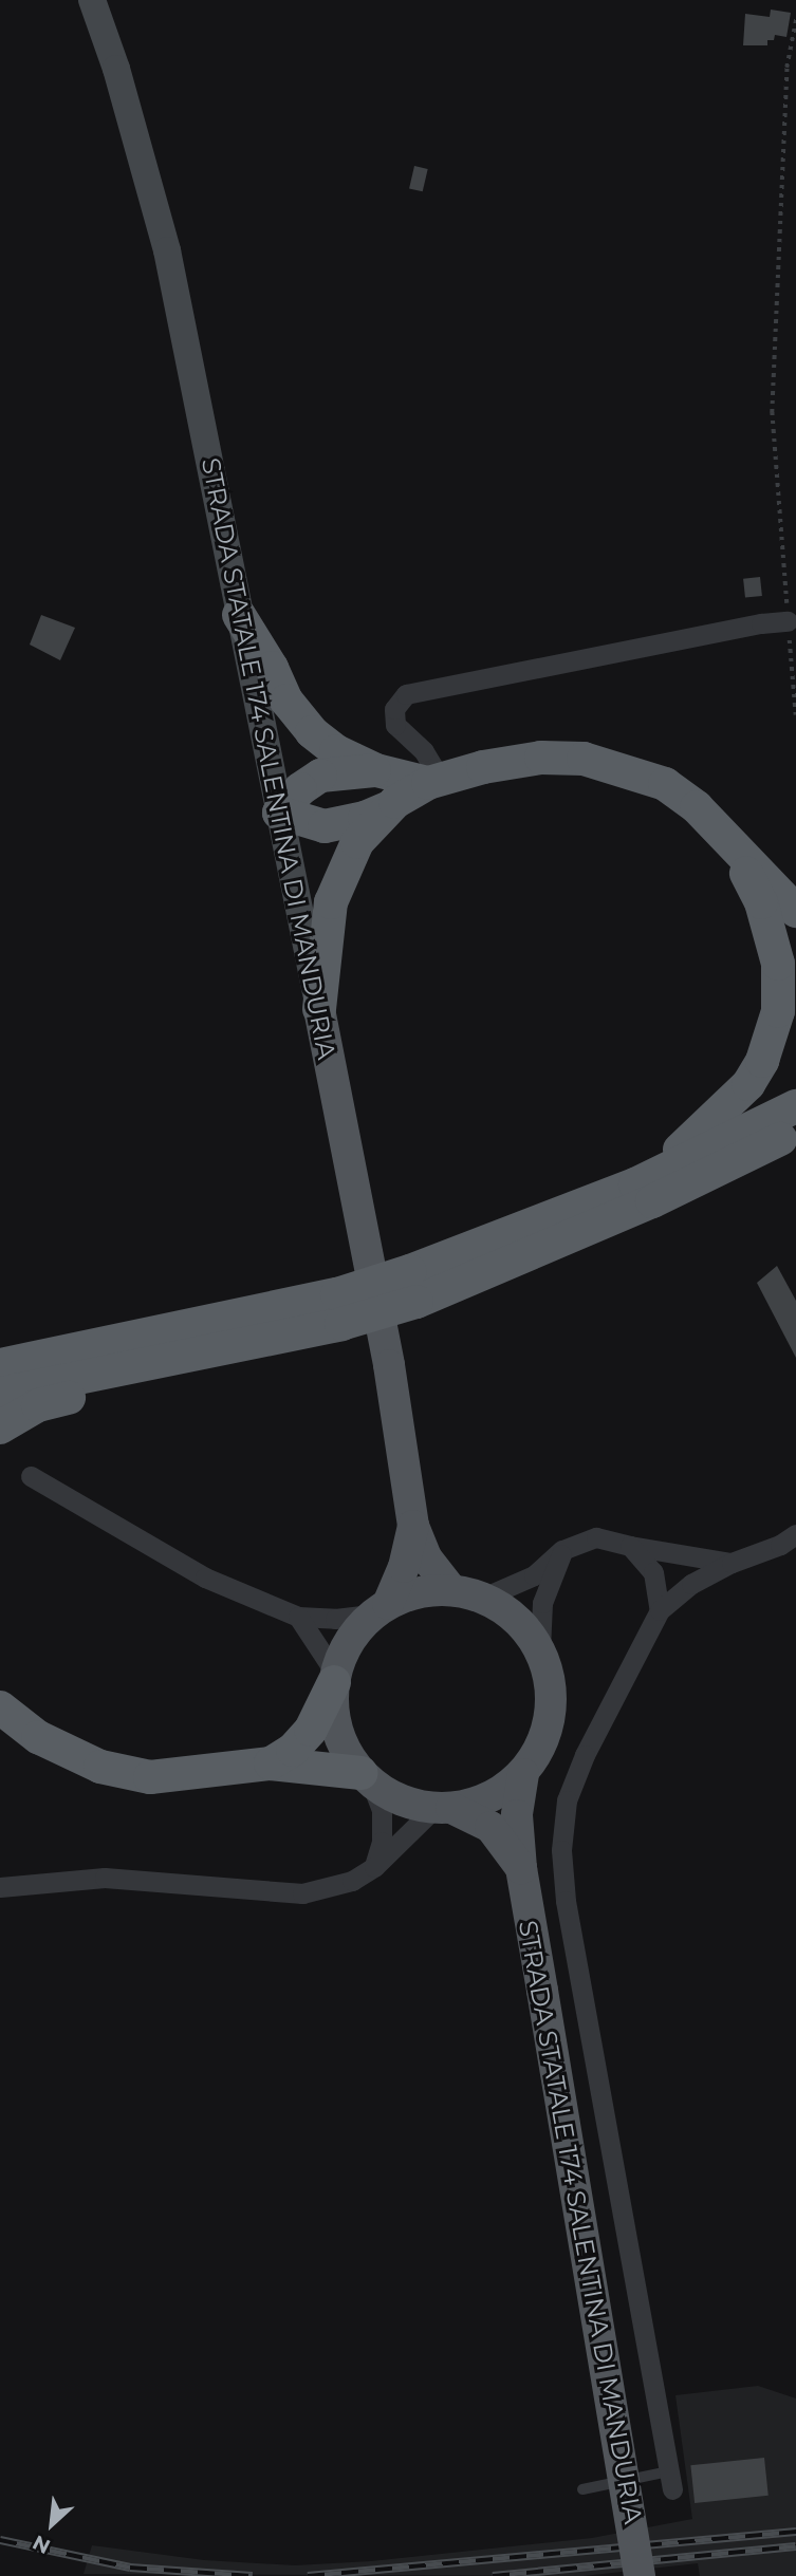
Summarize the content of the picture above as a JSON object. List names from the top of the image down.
{
  "streets": {
    "main road": ["STRADA STATALE 174 SALENTINA DI MANDURIA"]
  },
  "north": "bottom left"
}
